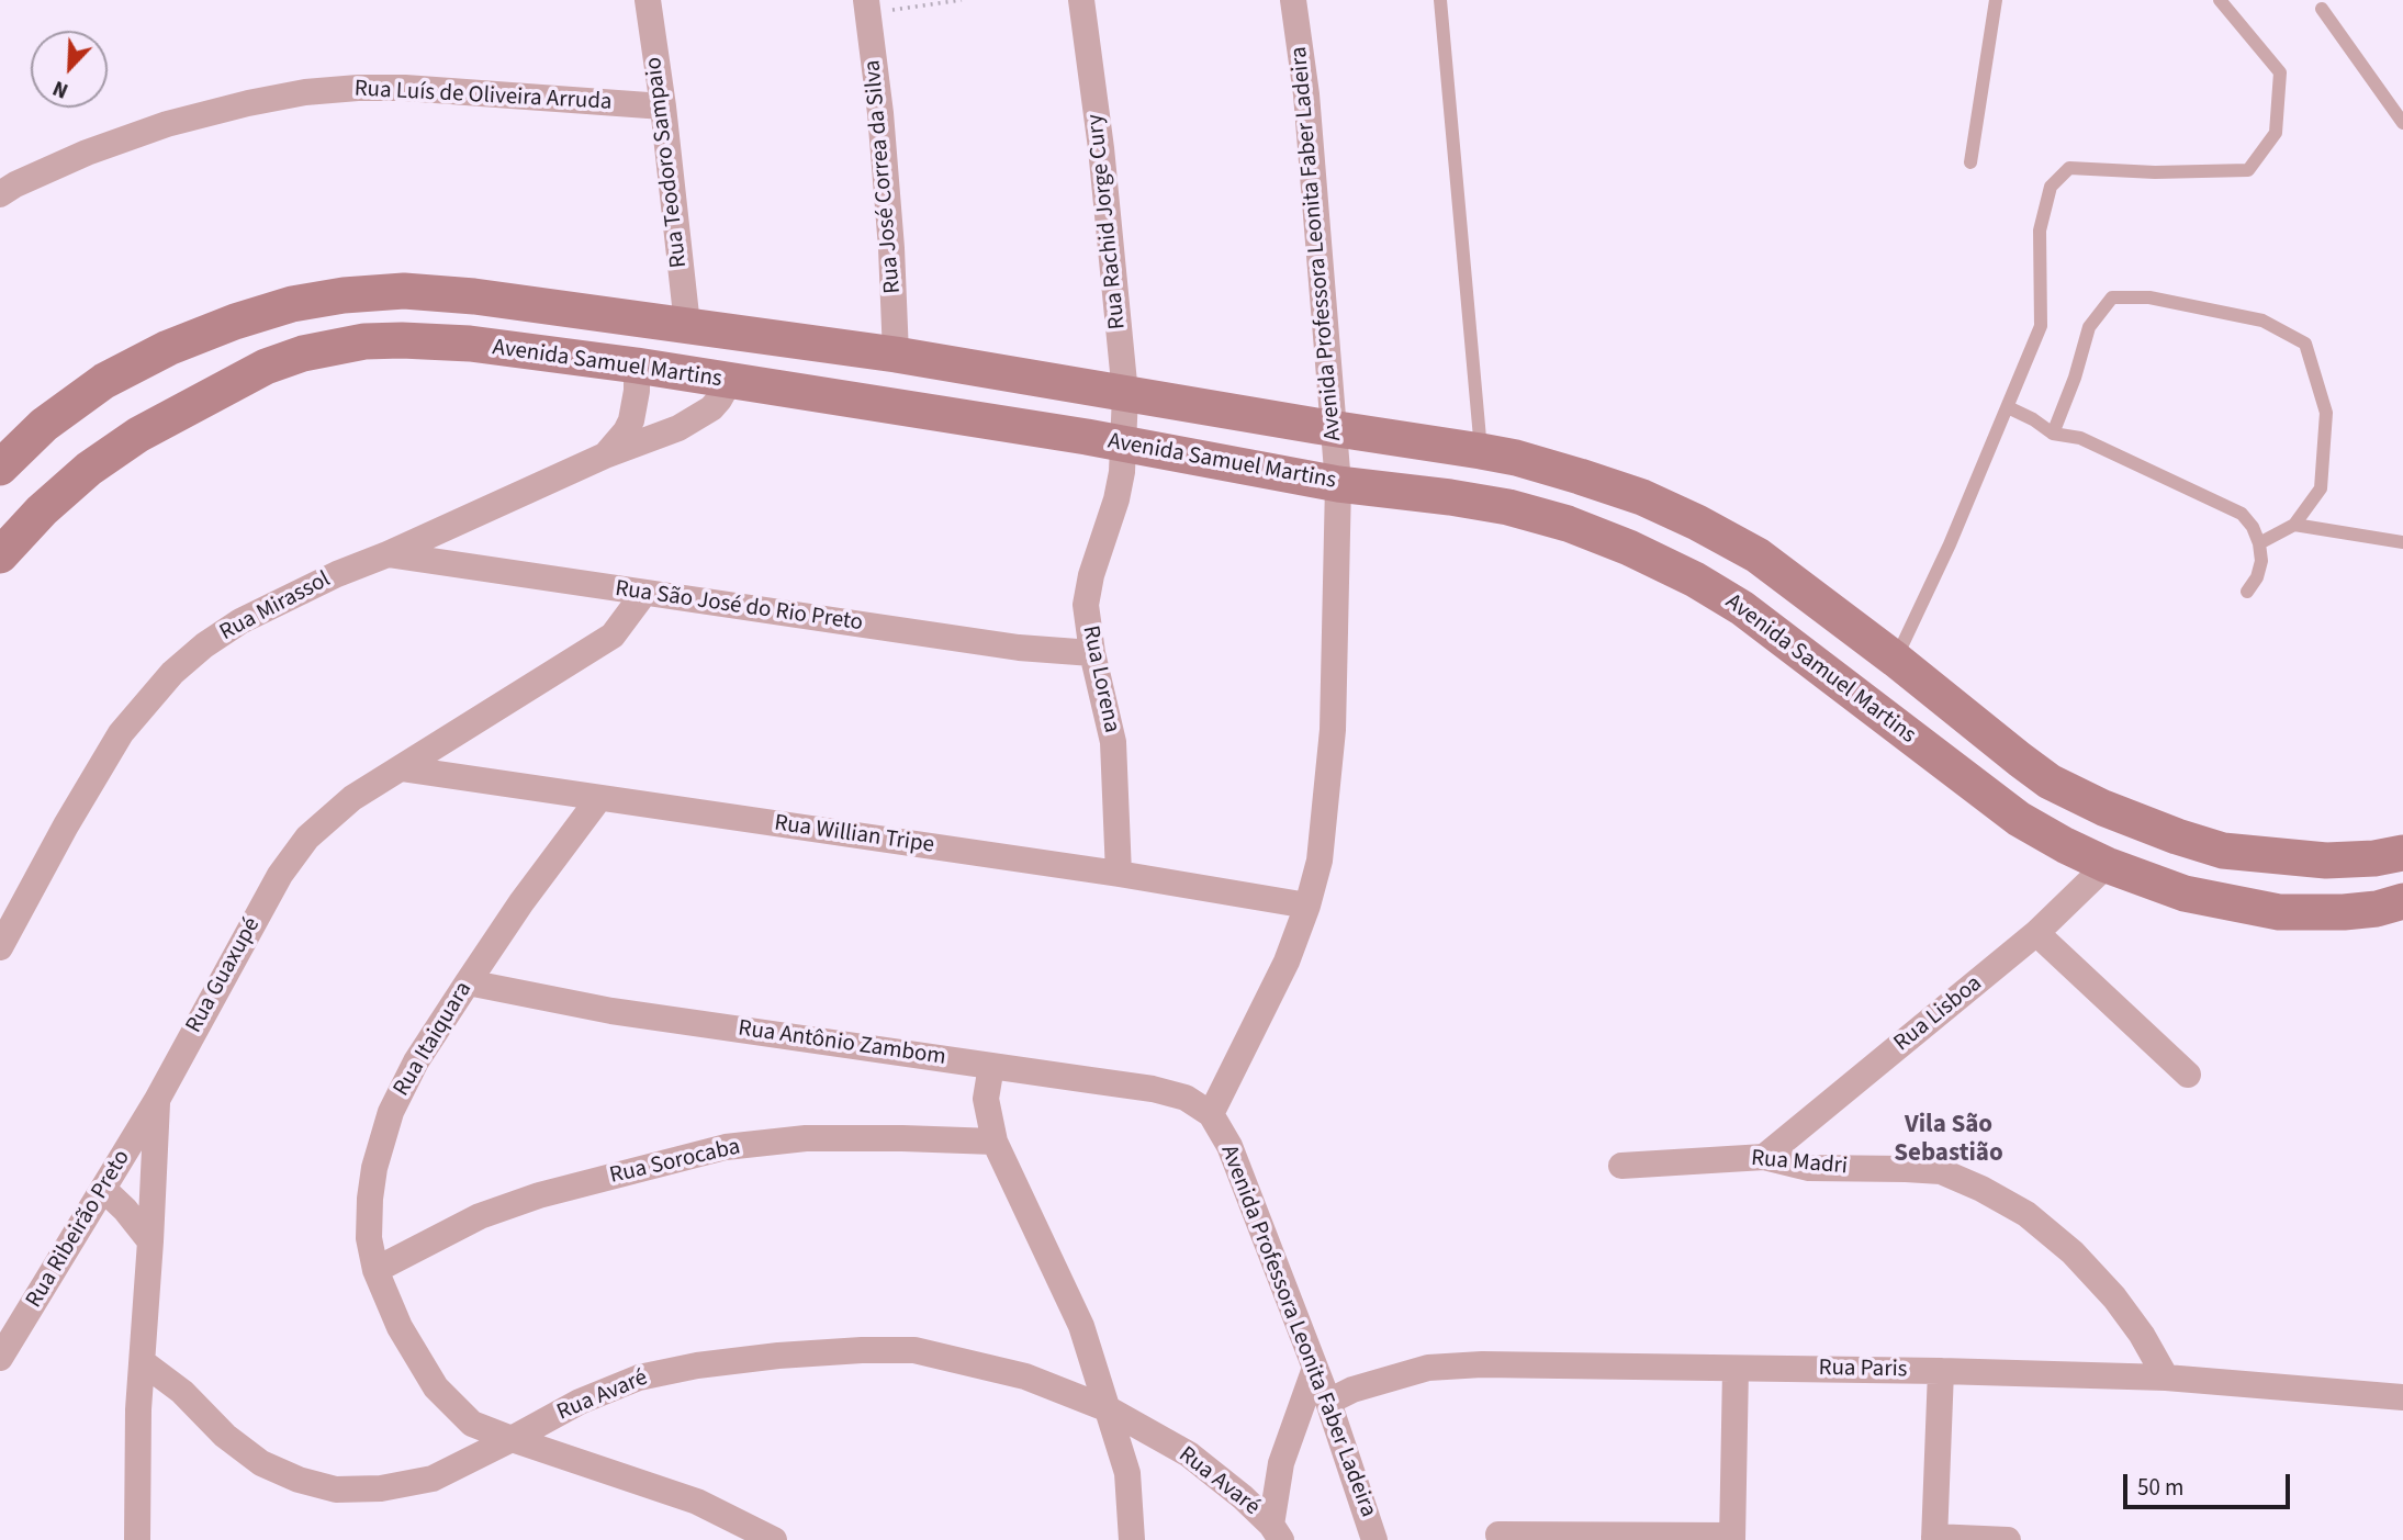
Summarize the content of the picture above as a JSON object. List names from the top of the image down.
{
  "streets": {
    "main road": ["Avenida Samuel Martins"],
    "street": [
      "Rua Luís de Oliveira Arruda",
      "Rua Teodoro Sampaio",
      "Rua José Correa da Silva",
      "Rua Rachid Jorge Cury",
      "Avenida Professora Leonita Faber Ladeira",
      "Rua Mirassol",
      "Rua São José do Rio Preto",
      "Rua Lorena",
      "Rua Willian Tripe",
      "Rua Guaxupé",
      "Rua Lisboa",
      "Rua Itaiquara",
      "Rua Antônio Zambom",
      "Rua Sorocaba",
      "Rua Madri",
      "Rua Ribeirão Preto",
      "Rua Paris",
      "Rua Avaré"
    ]
  },
  "crossings": [
    ["Rua Luís de Oliveira Arruda", "Rua Teodoro Sampaio"],
    ["Rua Rachid Jorge Cury", "Avenida Samuel Martins"],
    ["Rua Rachid Jorge Cury", "Rua Lorena"],
    ["Avenida Professora Leonita Faber Ladeira", "Avenida Samuel Martins"],
    ["Avenida Professora Leonita Faber Ladeira", "Rua Willian Tripe"],
    ["Avenida Professora Leonita Faber Ladeira", "Rua Antônio Zambom"],
    ["Avenida Professora Leonita Faber Ladeira", "Rua Paris"],
    ["Avenida Samuel Martins", "Rua Mirassol"],
    ["Avenida Samuel Martins", "Rua Lorena"],
    ["Avenida Samuel Martins", "Rua Lisboa"],
    ["Rua Mirassol", "Rua São José do Rio Preto"],
    ["Rua São José do Rio Preto", "Rua Lorena"],
    ["Rua São José do Rio Preto", "Rua Guaxupé"],
    ["Rua Lorena", "Rua Willian Tripe"],
    ["Rua Willian Tripe", "Rua Guaxupé"],
    ["Rua Willian Tripe", "Rua Itaiquara"],
    ["Rua Guaxupé", "Rua Ribeirão Preto"],
    ["Rua Guaxupé", "Rua Avaré"],
    ["Rua Lisboa", "Rua Madri"],
    ["Rua Itaiquara", "Rua Antônio Zambom"],
    ["Rua Itaiquara", "Rua Sorocaba"],
    ["Rua Itaiquara", "Rua Avaré"],
    ["Rua Madri", "Rua Paris"]
  ],
  "districts": ["Vila São Sebastião"],
  "scale_bar": "50 m",
  "north": "bottom left"
}
